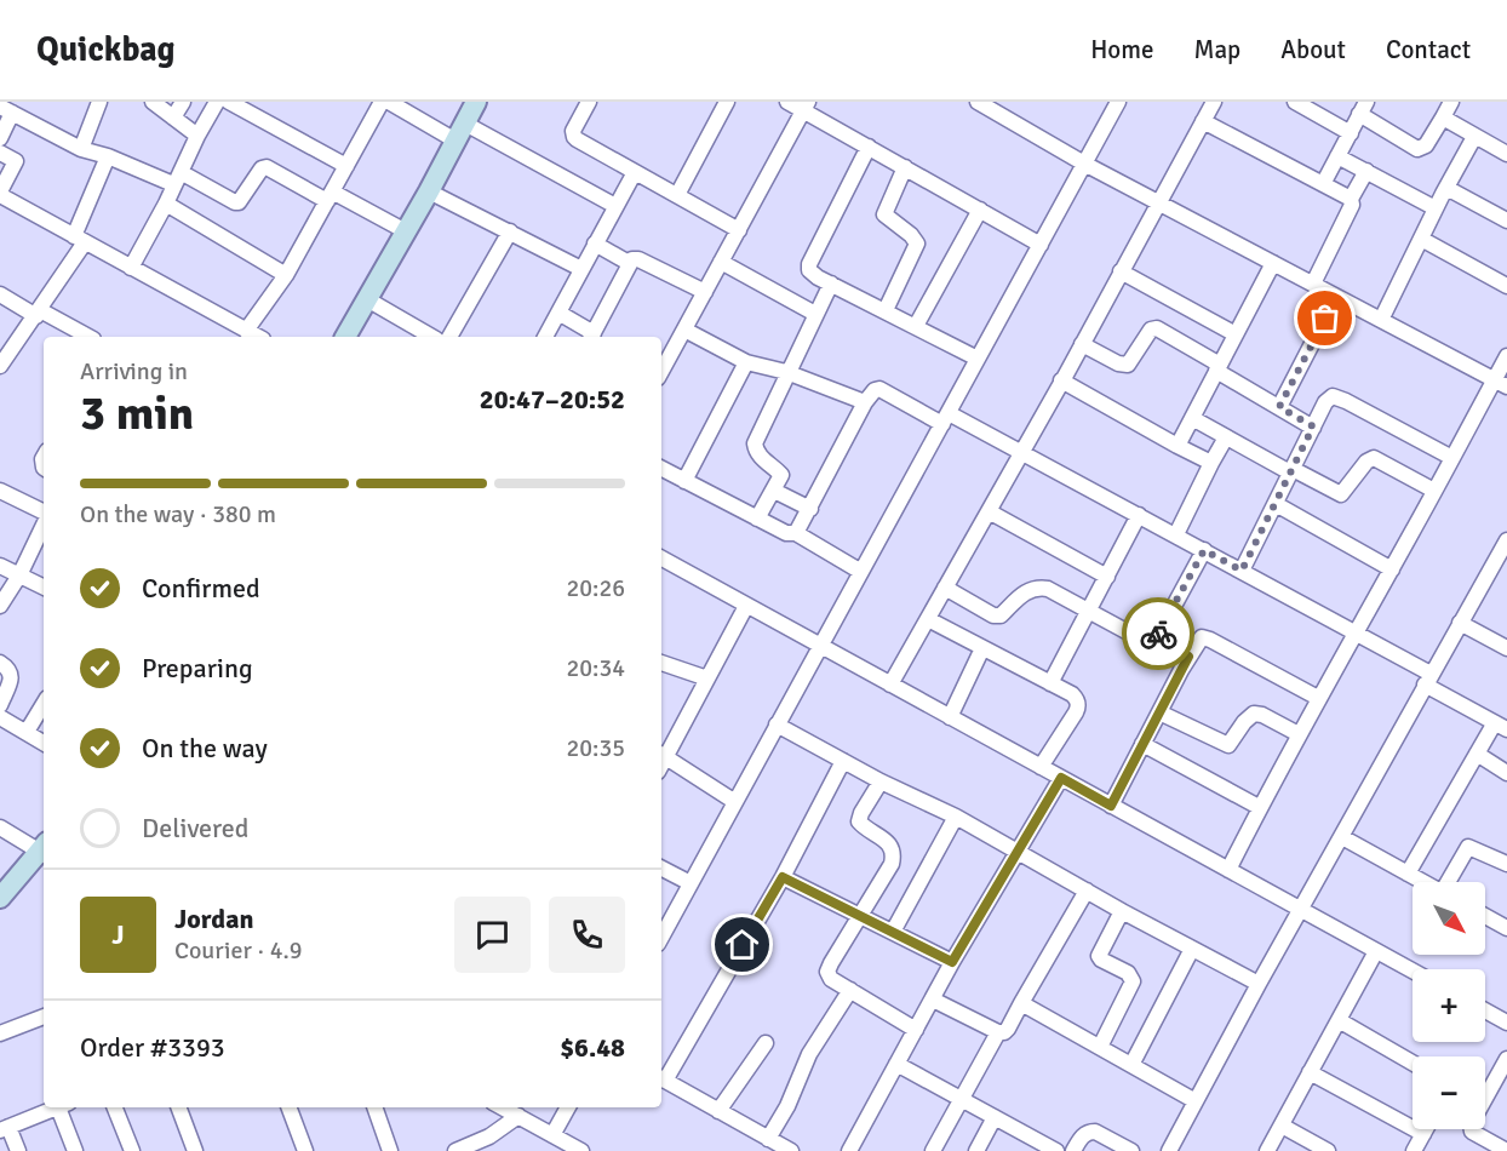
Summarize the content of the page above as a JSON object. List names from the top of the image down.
{
  "north": "bottom right",
  "page": {
    "header": "Quickbag",
    "nav": [
      "Home",
      "Map",
      "About",
      "Contact"
    ],
    "heading": ["3 min", "Arriving in", "20:47–20:52"],
    "panel": [
      "Jordan",
      "Courier · 4.9",
      "Order #3393",
      "$6.48"
    ],
    "bar": "On the way · 380 m",
    "list": [
      ["Confirmed", "20:26"],
      ["Preparing", "20:34"],
      ["On the way", "20:35"],
      "Delivered"
    ],
    "map_buttons": ["+", "−"],
    "round": "J"
  }
}
